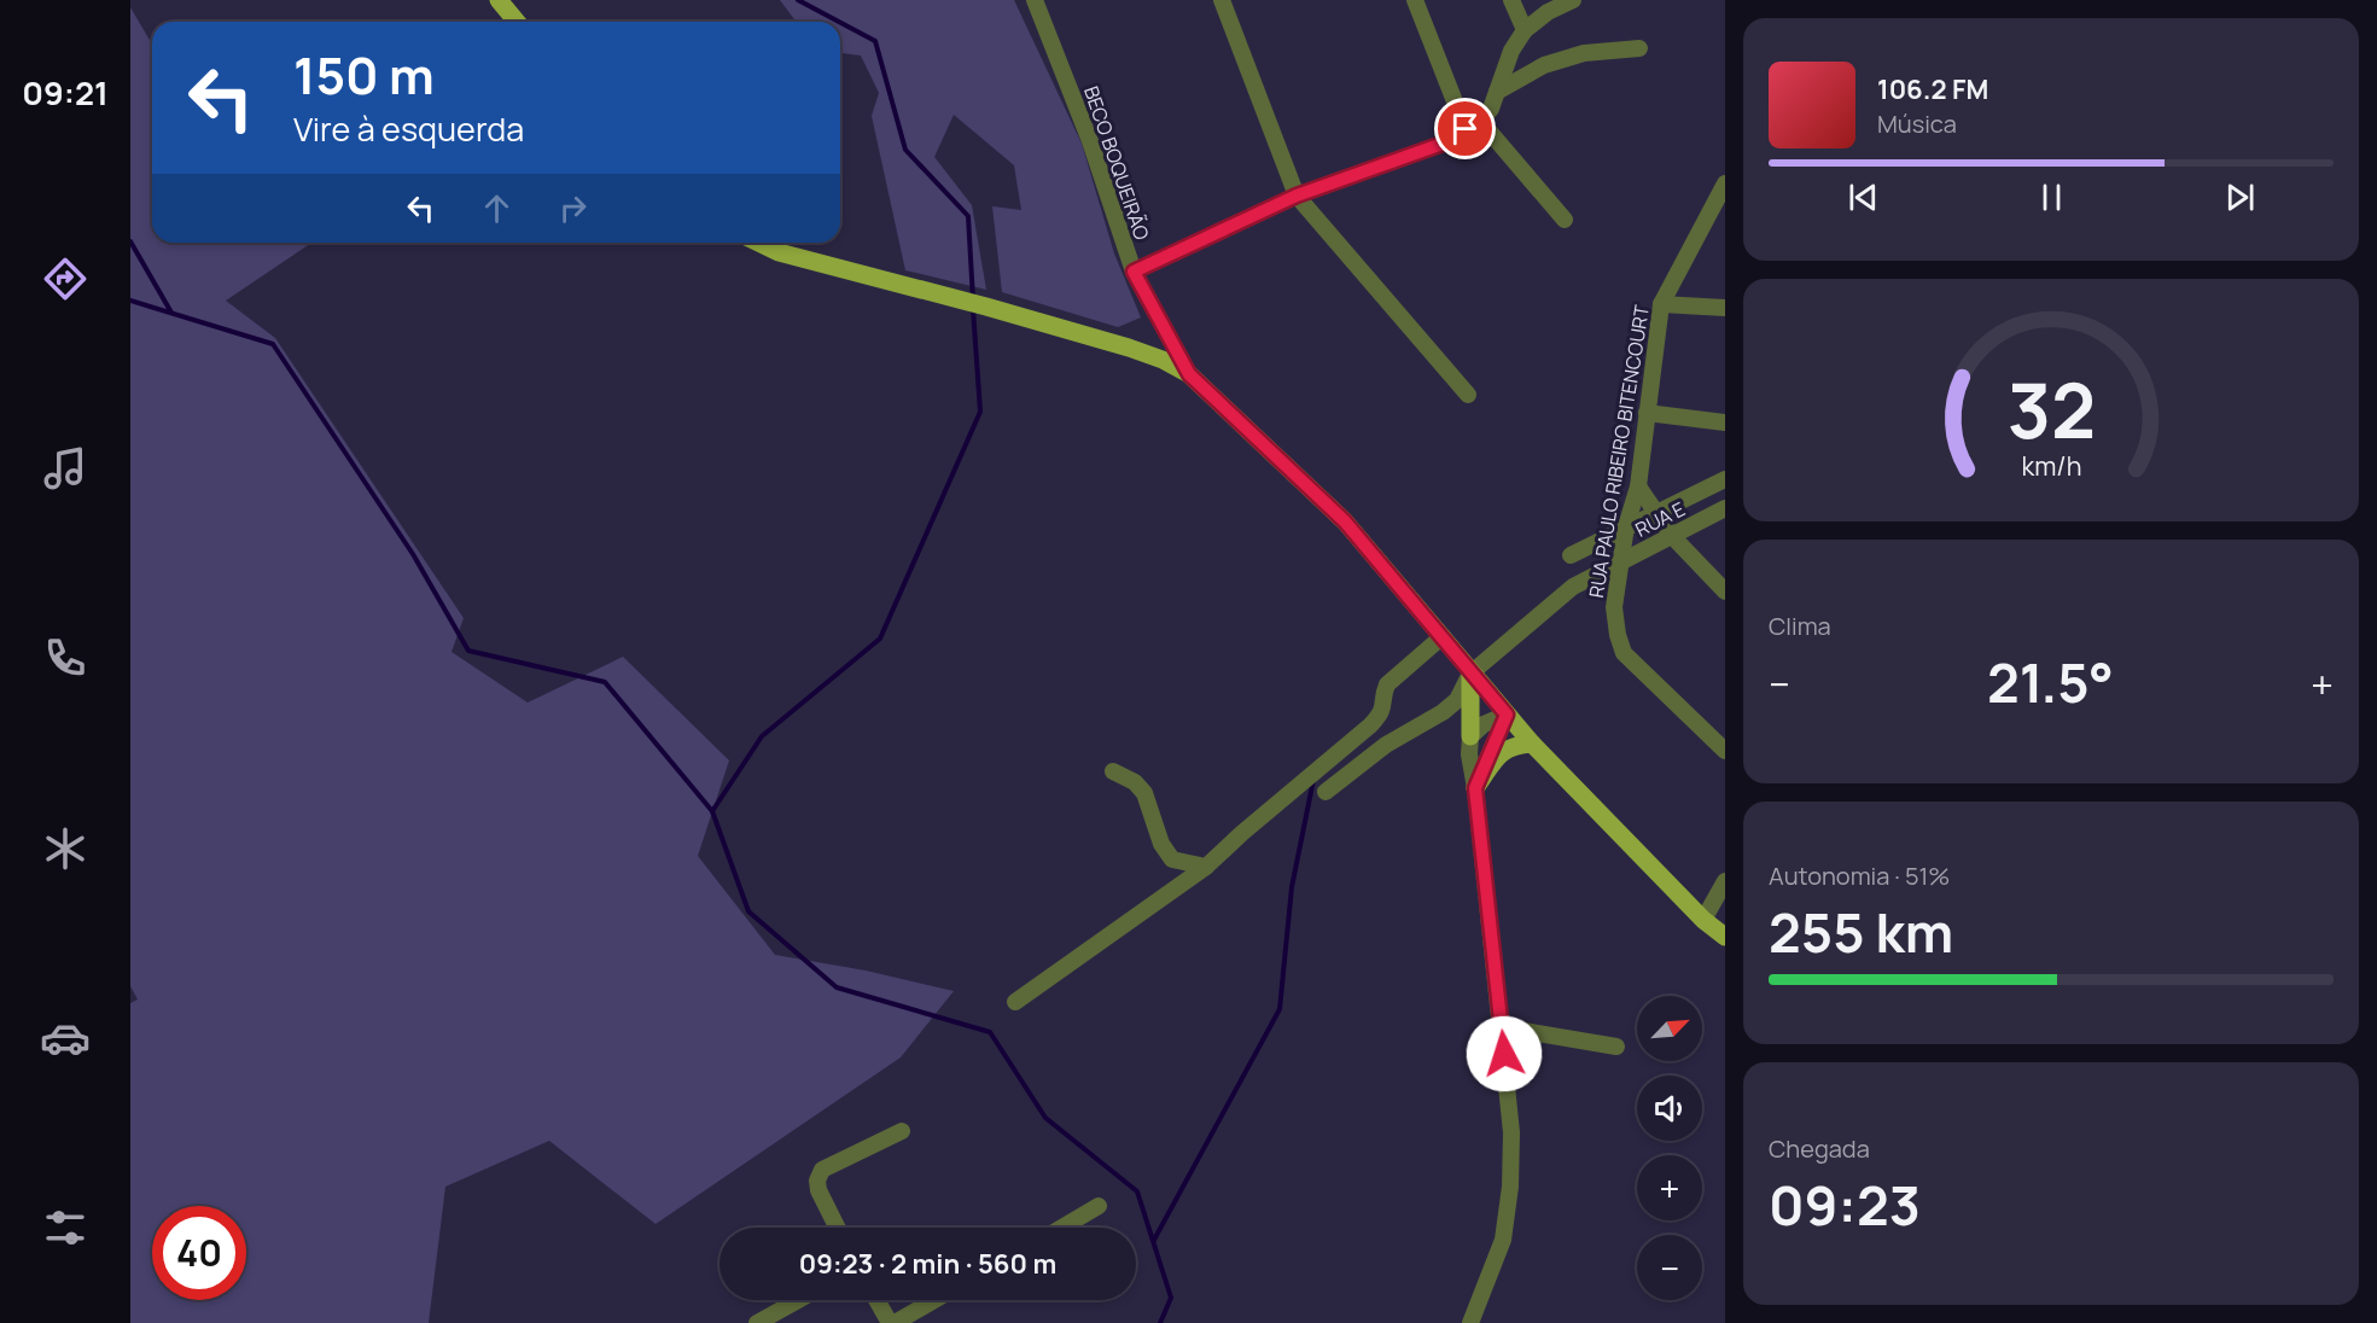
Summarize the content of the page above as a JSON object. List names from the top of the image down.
{
  "streets": {
    "street": ["BECO BOQUEIRÃO", "RUA PAULO RIBEIRO BITENCOURT", "RUA E"]
  },
  "crossings": [
    ["RUA PAULO RIBEIRO BITENCOURT", "RUA E"]
  ],
  "north": "top right",
  "page": {
    "tabs": "09:21",
    "turn": ["150 m", "Vire à esquerda"],
    "song": ["106.2 FM", "Música"],
    "tile": [
      "Clima",
      ["Autonomia · 51%", "255 km"],
      ["Chegada", "09:23"]
    ],
    "heat": ["−", "21.5°", "+"],
    "map_buttons": ["+", "−"],
    "limit": "40",
    "trip": "09:23 · 2 min · 560 m",
    "gauge": ["32", "km/h"]
  }
}
